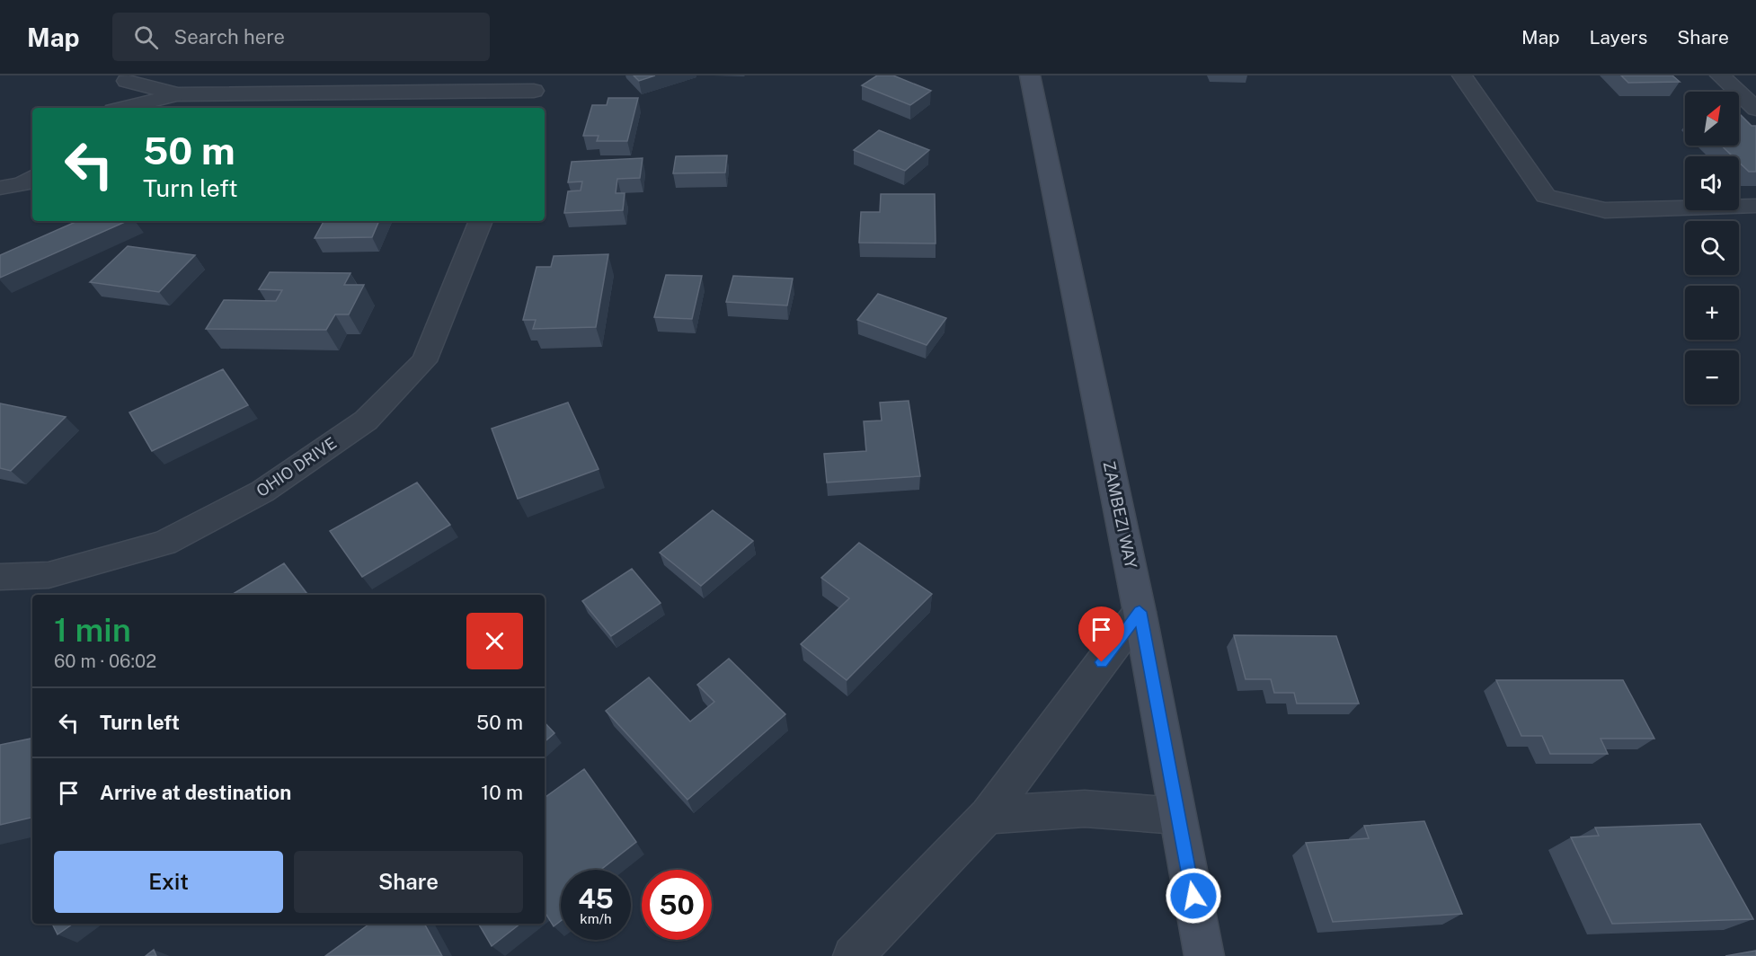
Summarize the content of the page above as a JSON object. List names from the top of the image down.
{
  "streets": {
    "main road": ["ZAMBEZI WAY"],
    "street": ["OHIO DRIVE"]
  },
  "north": "top right",
  "page": {
    "header": "Map",
    "search": "Search here",
    "nav": ["Map", "Layers", "Share"],
    "map_buttons": ["+", "−"],
    "turn": ["50 m", "Turn left"],
    "heading": ["1 min", "60 m · 06:02"],
    "list": [
      {
        "name": "Turn left",
        "value": "50 m"
      },
      {
        "name": "Arrive at destination",
        "value": "10 m"
      }
    ],
    "buttons": ["Exit", "Share"],
    "speed": "45 km/h",
    "limit": "50"
  }
}
